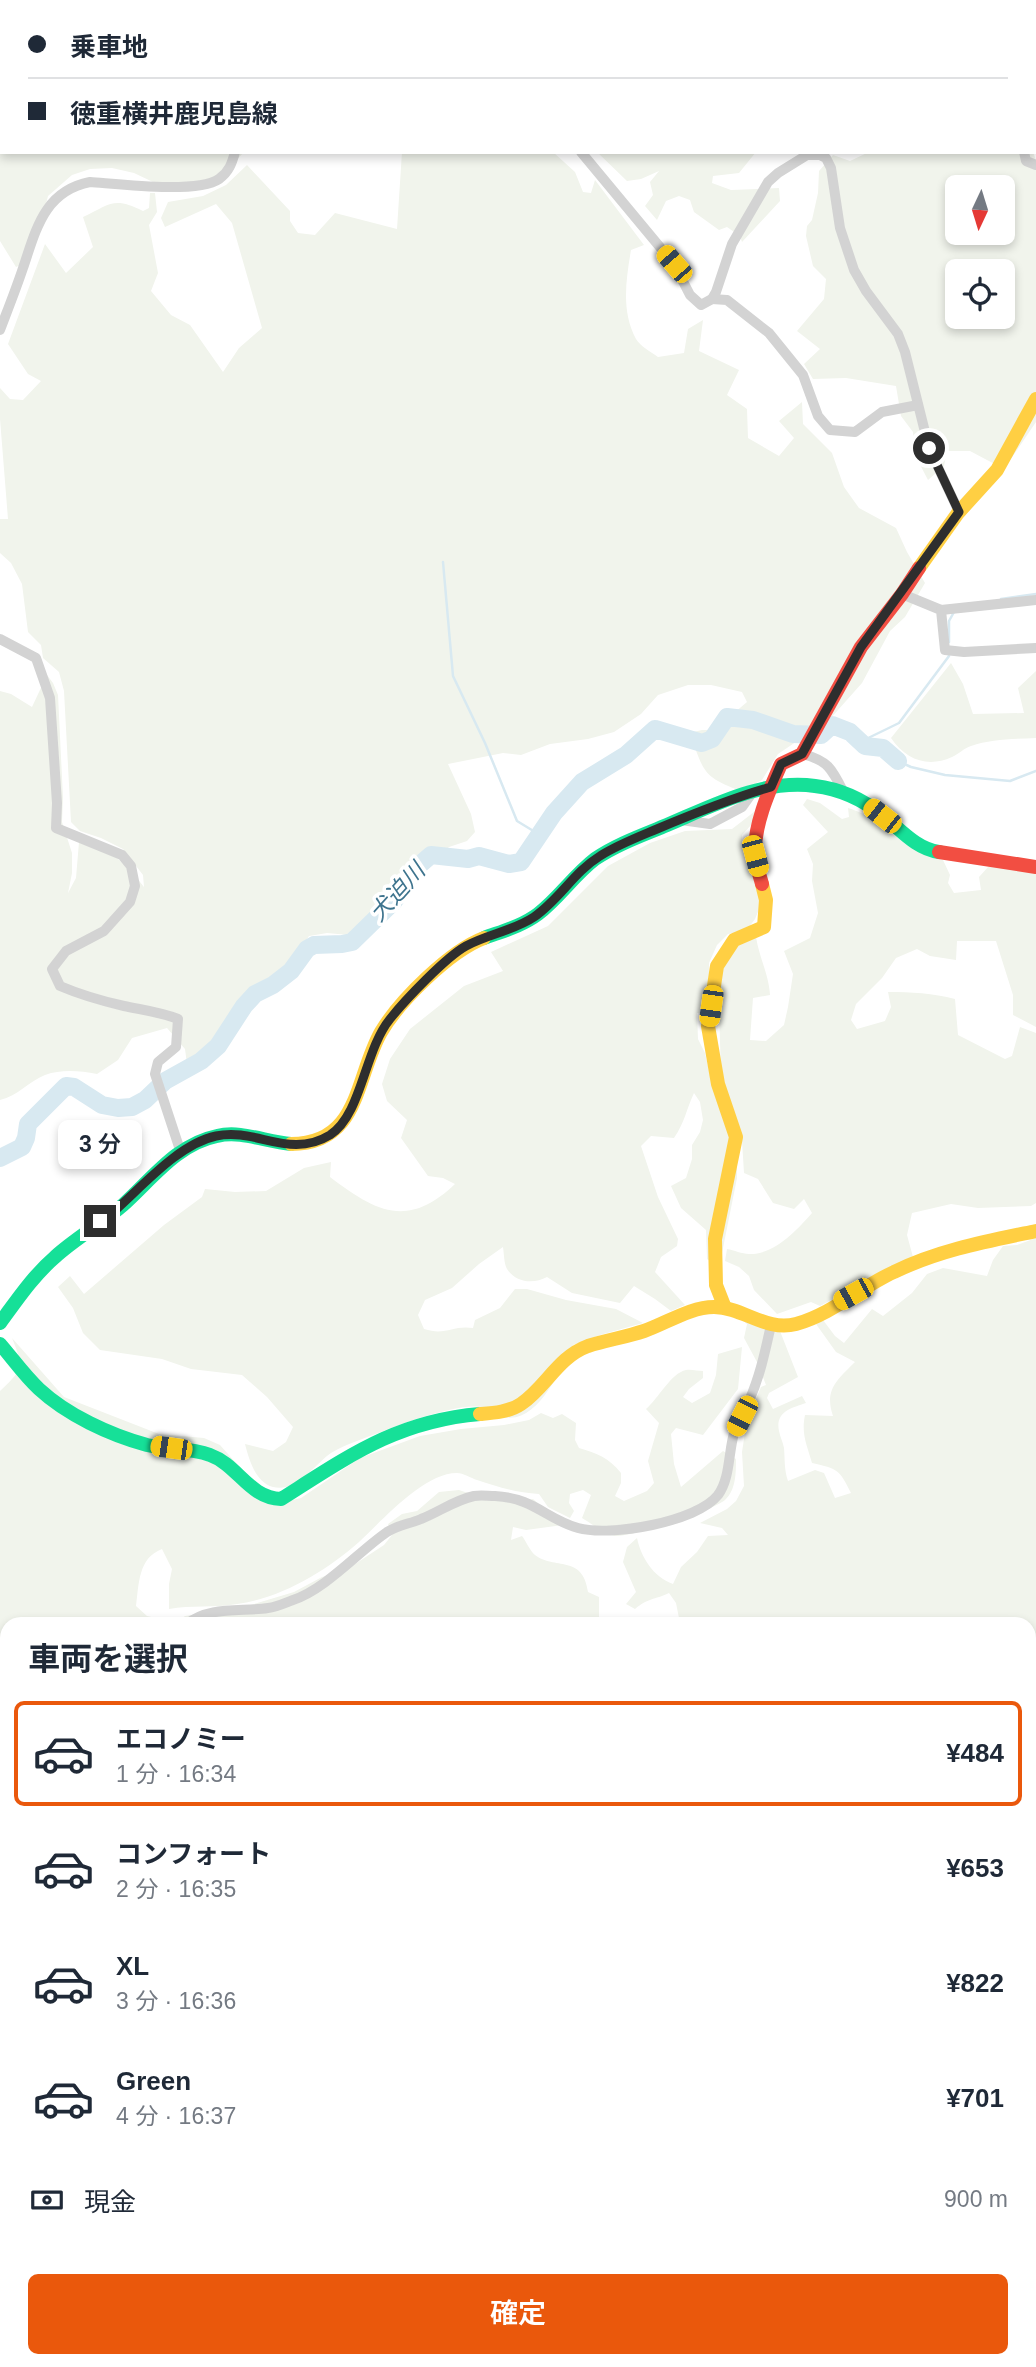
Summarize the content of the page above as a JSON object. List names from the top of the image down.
{
  "water": ["犬迫川"],
  "north": "bottom",
  "page": {
    "banner": ["乗車地", "徳重横井鹿児島線"],
    "bubble": "3 分",
    "heading": "車両を選択",
    "list": [
      {
        "name": "エコノミー",
        "note": "1 分 · 16:34",
        "value": "¥484"
      },
      {
        "name": "コンフォート",
        "note": "2 分 · 16:35",
        "value": "¥653"
      },
      {
        "name": "XL",
        "note": "3 分 · 16:36",
        "value": "¥822"
      },
      {
        "name": "Green",
        "note": "4 分 · 16:37",
        "value": "¥701"
      }
    ],
    "pay": ["現金", "900 m"],
    "buttons": "確定"
  }
}
